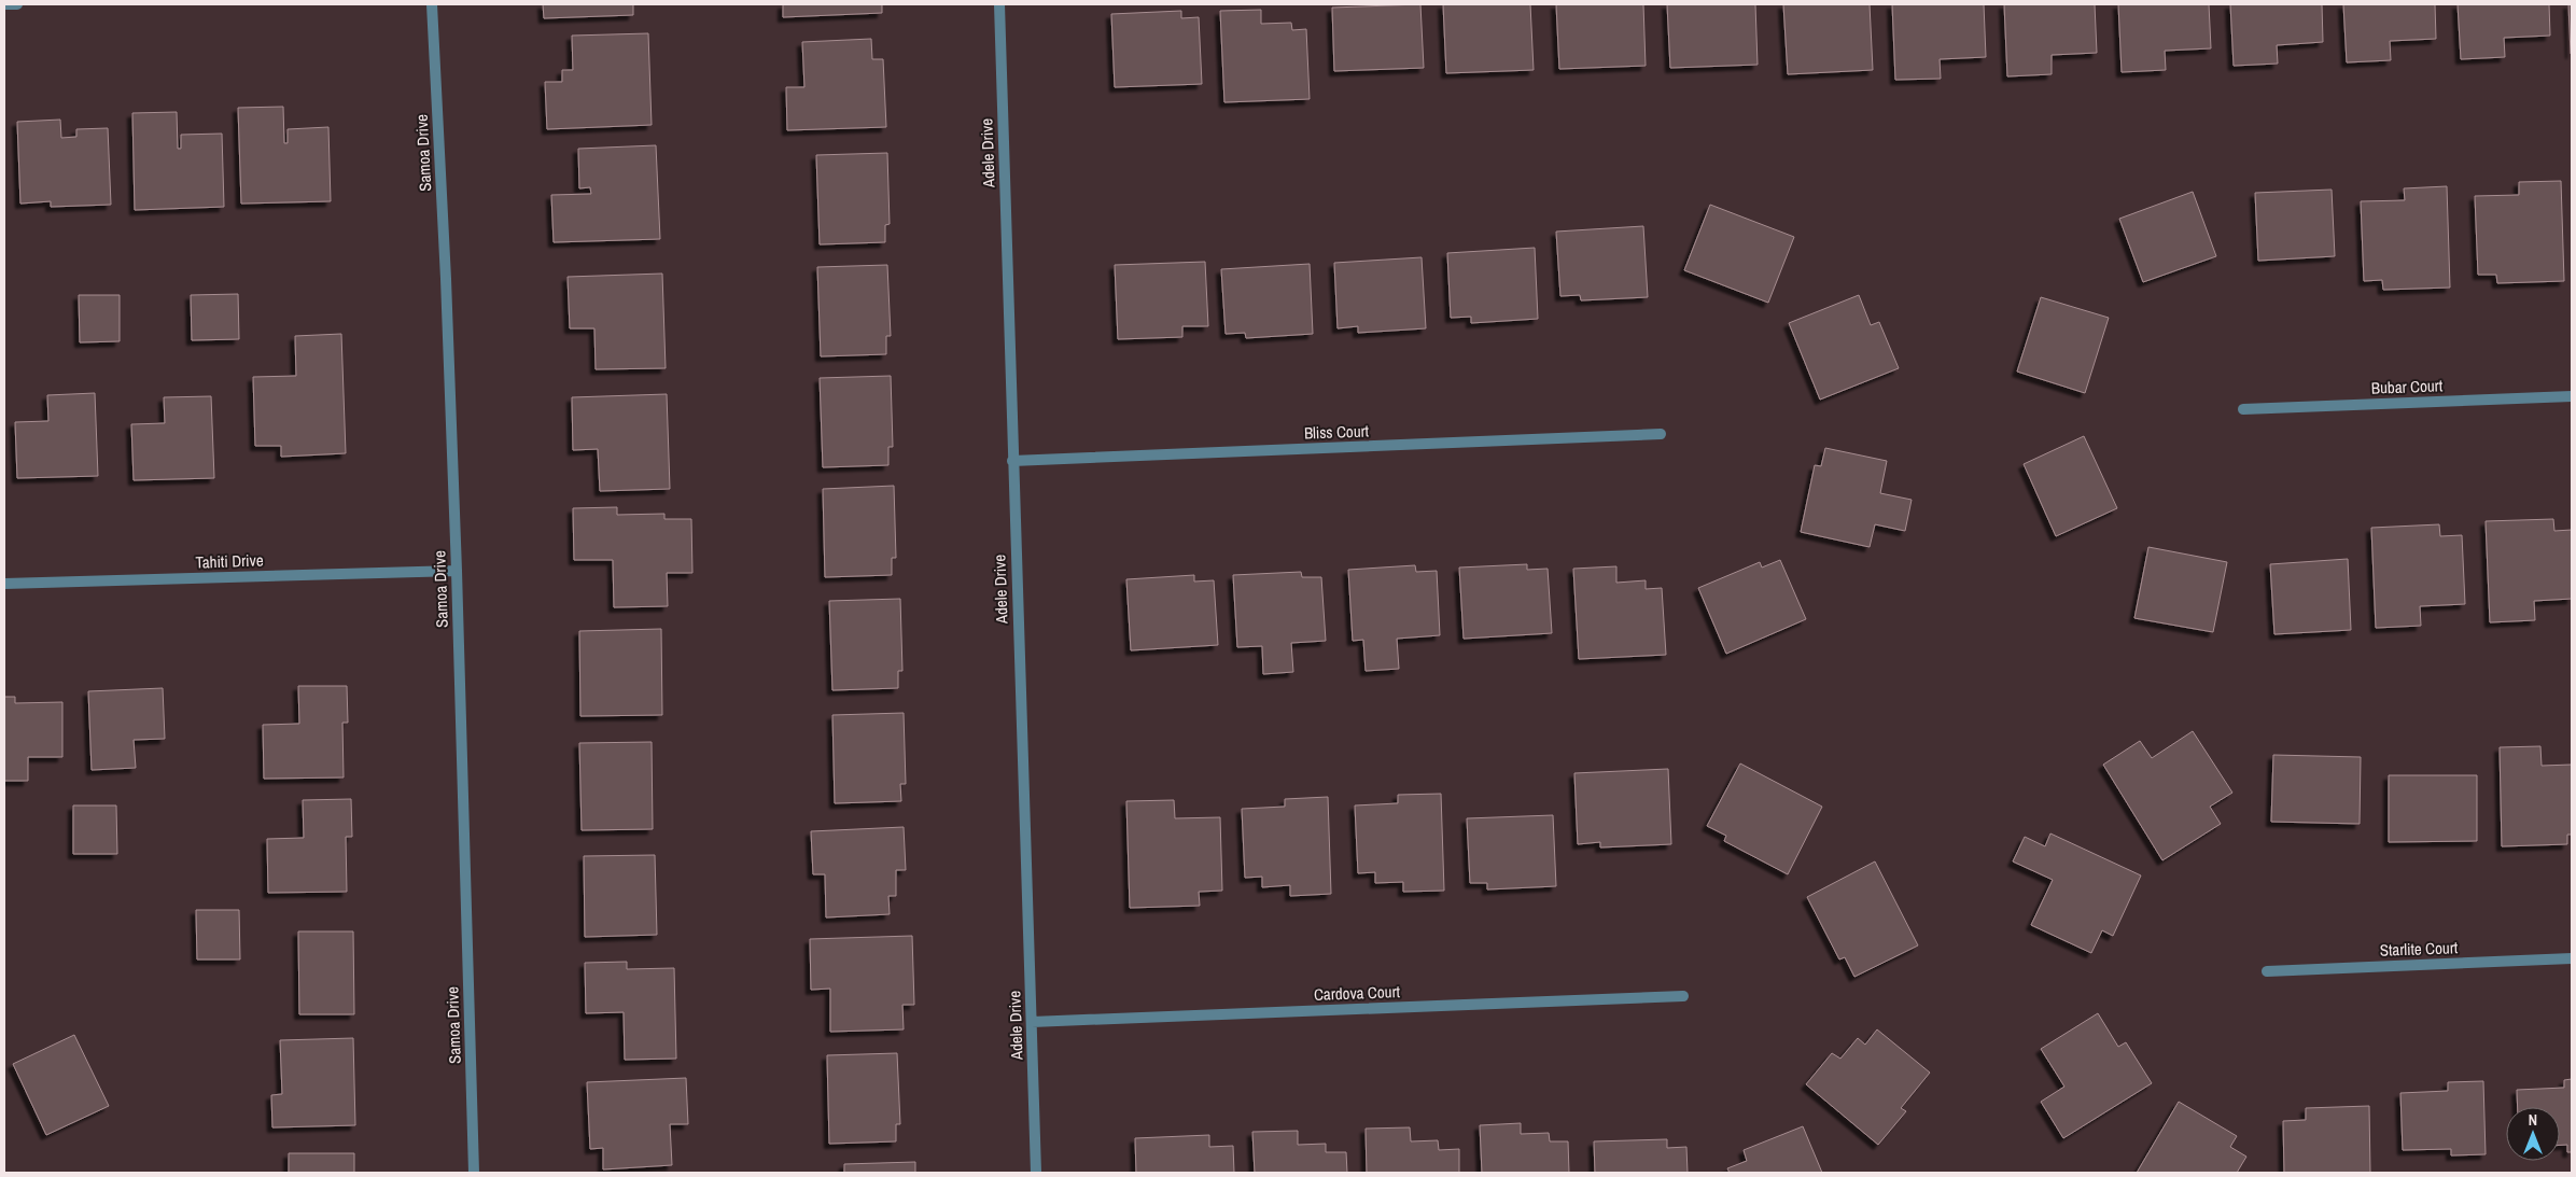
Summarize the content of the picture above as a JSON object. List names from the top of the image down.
{
  "streets": {
    "street": [
      "Samoa Drive",
      "Adele Drive",
      "Bubar Court",
      "Bliss Court",
      "Tahiti Drive",
      "Starlite Court",
      "Cardova Court"
    ]
  },
  "crossings": [
    ["Samoa Drive", "Tahiti Drive"],
    ["Adele Drive", "Bliss Court"],
    ["Adele Drive", "Cardova Court"]
  ],
  "north": "top"
}
